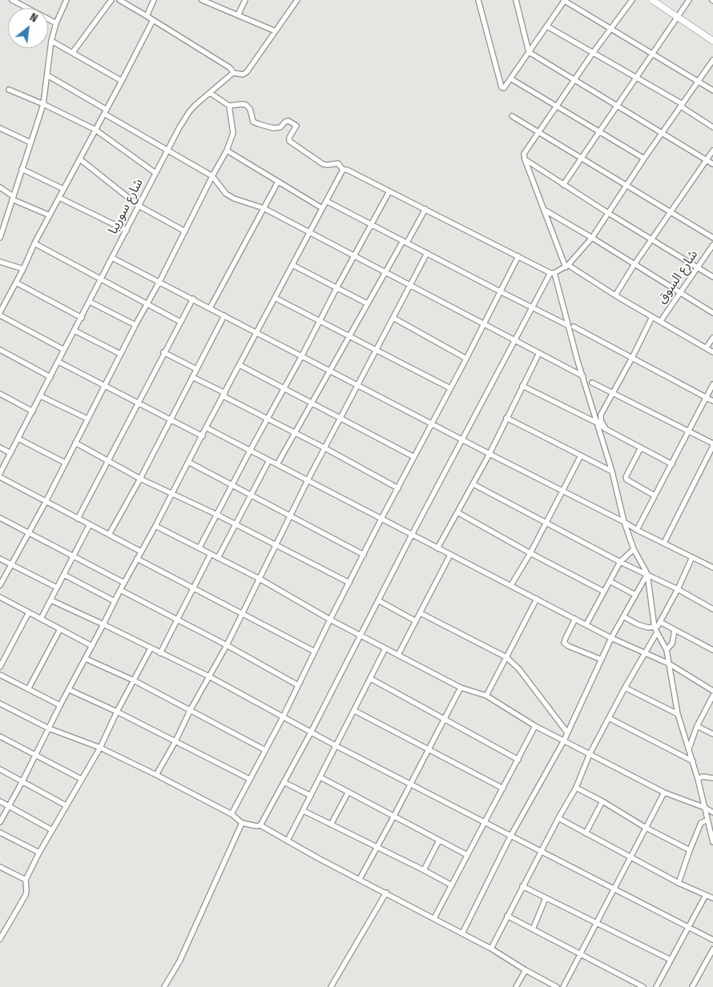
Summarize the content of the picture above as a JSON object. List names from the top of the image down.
{
  "streets": {
    "street": ["شارع سوريبا", "شارع السوق"]
  },
  "north": "top right"
}
